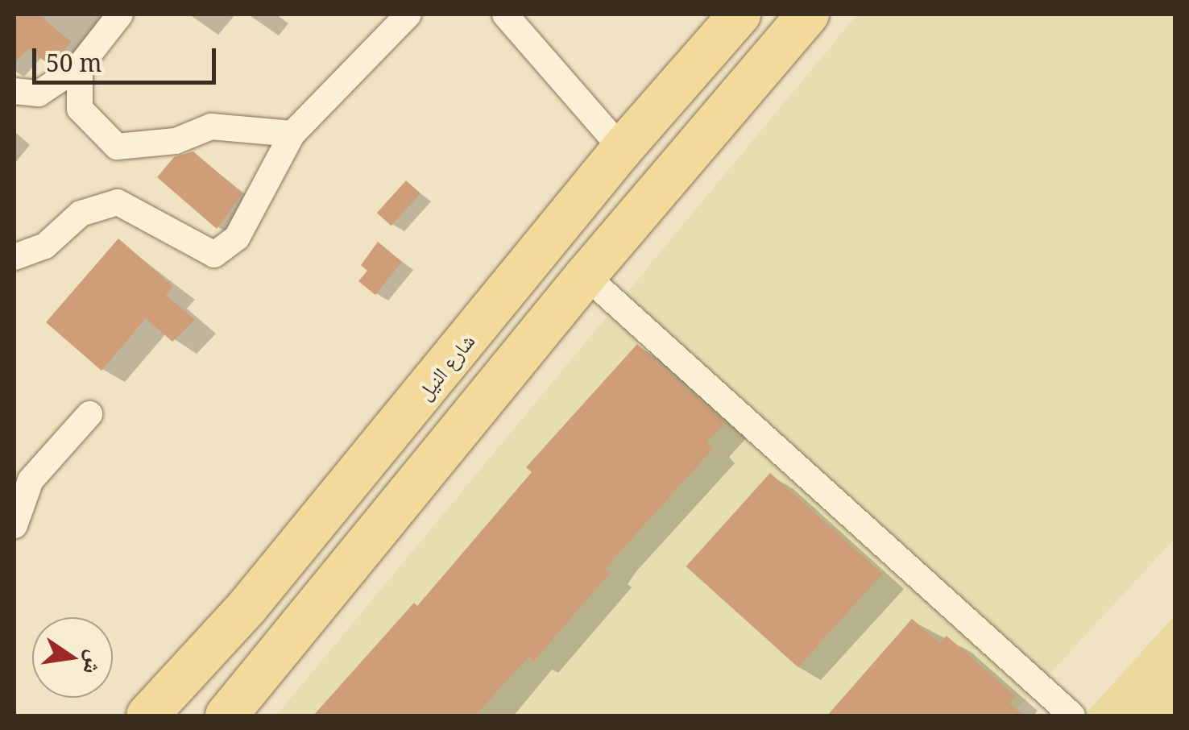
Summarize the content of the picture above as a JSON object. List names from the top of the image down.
{
  "streets": {
    "main road": ["شارع النيل"]
  },
  "scale_bar": "50 m",
  "north": "right"
}
